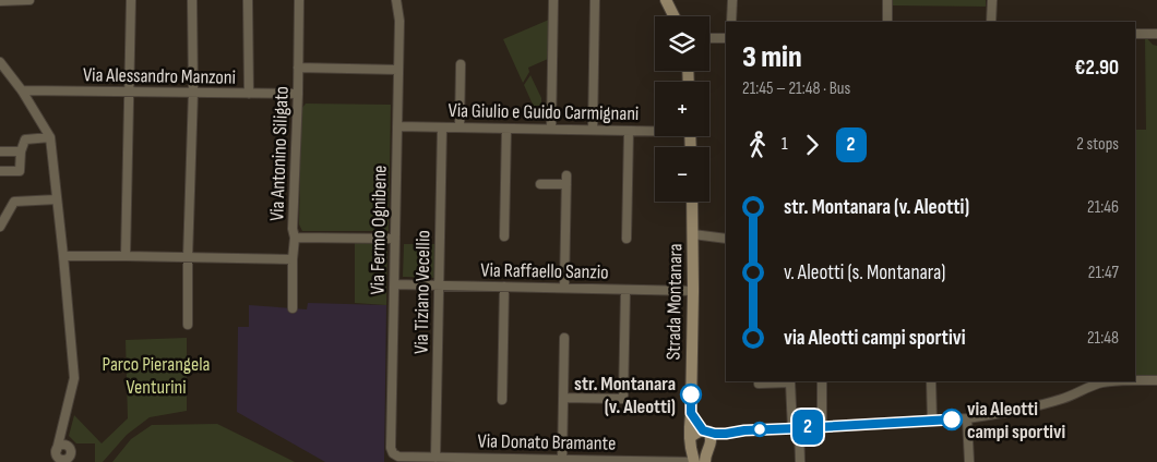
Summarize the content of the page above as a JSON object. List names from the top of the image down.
{
  "streets": {
    "street": [
      "Via Alessandro Manzoni",
      "Via Giulio e Guido Carmignani",
      "Via Antonino Siligato",
      "Via Fermo Ognibene",
      "Via Raffaello Sanzio",
      "Via Tiziano Vecellio",
      "Strada Montanara",
      "Via Donato Bramante"
    ]
  },
  "crossings": [
    ["Via Alessandro Manzoni", "Via Antonino Siligato"],
    ["Via Giulio e Guido Carmignani", "Via Fermo Ognibene"],
    ["Via Giulio e Guido Carmignani", "Via Tiziano Vecellio"],
    ["Via Fermo Ognibene", "Via Raffaello Sanzio"],
    ["Via Fermo Ognibene", "Via Donato Bramante"],
    ["Via Raffaello Sanzio", "Via Tiziano Vecellio"],
    ["Via Raffaello Sanzio", "Strada Montanara"],
    ["Via Tiziano Vecellio", "Via Donato Bramante"],
    ["Strada Montanara", "Via Donato Bramante"]
  ],
  "parks": ["Parco Pierangela Venturini"],
  "places": ["str. Montanara (v. Aleotti)", "via Aleotti campi sportivi"],
  "lines": ["bus line 2"],
  "page": {
    "on_map": "2",
    "map_buttons": ["+", "−"],
    "heading": ["3 min", "21:45 – 21:48 · Bus", "€2.90"],
    "legs": ["1", "2", "2 stops"],
    "list": [
      {
        "name": "str. Montanara (v. Aleotti)",
        "value": "21:46"
      },
      {
        "name": "v. Aleotti (s. Montanara)",
        "value": "21:47"
      },
      {
        "name": "via Aleotti campi sportivi",
        "value": "21:48"
      }
    ]
  }
}
